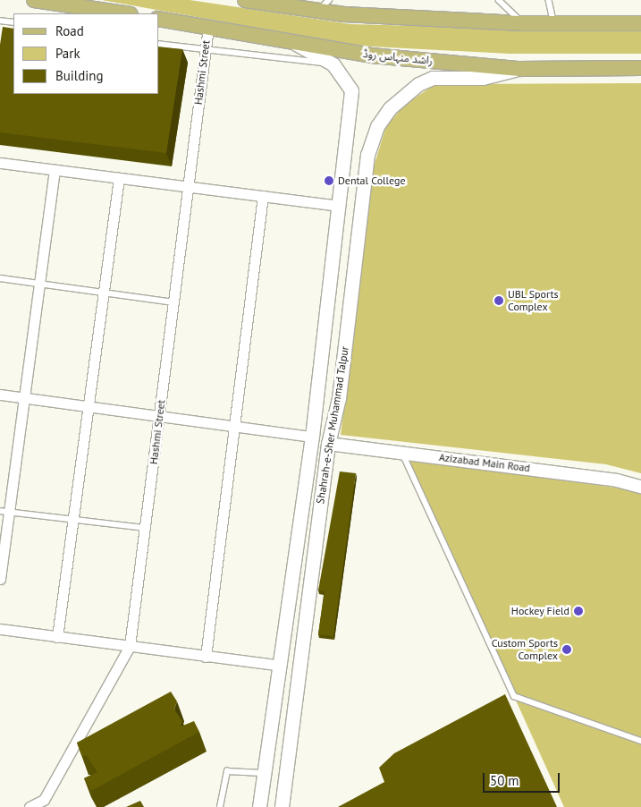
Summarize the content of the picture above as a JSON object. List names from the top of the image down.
{
  "streets": {
    "main road": ["راشد منہاس روڈ", "Shahrah-e-Sher Muhammad Talpur"],
    "street": ["Hashmi Street", "Azizabad Main Road"]
  },
  "crossings": [
    ["راشد منہاس روڈ", "Hashmi Street"],
    ["راشد منہاس روڈ", "Shahrah-e-Sher Muhammad Talpur"],
    ["Shahrah-e-Sher Muhammad Talpur", "Azizabad Main Road"]
  ],
  "places": [
    "Dental College",
    "UBL Sports Complex",
    "Hockey Field",
    "Custom Sports Complex"
  ],
  "legend": ["Road", "Park", "Building"],
  "scale_bar": "50 m"
}
